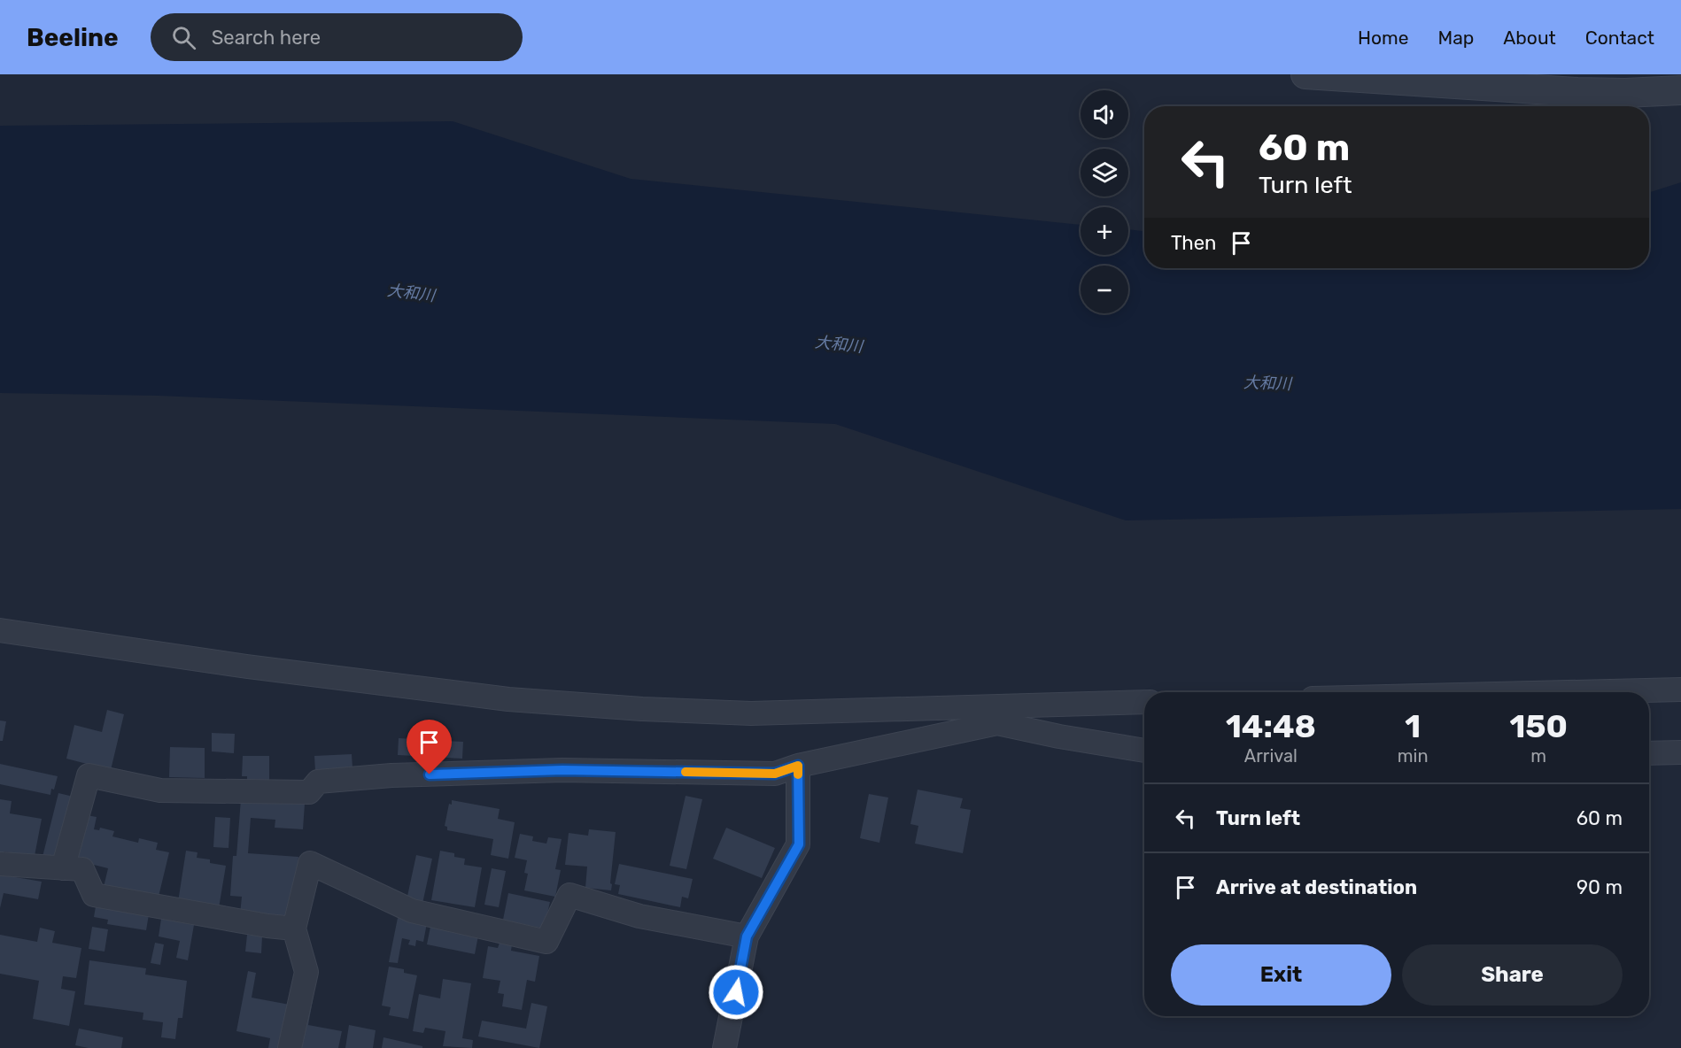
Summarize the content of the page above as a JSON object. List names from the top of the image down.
{
  "water": ["大和川"],
  "page": {
    "header": "Beeline",
    "search": "Search here",
    "nav": [
      "Home",
      "Map",
      "About",
      "Contact"
    ],
    "map_buttons": ["+", "−"],
    "turn": ["60 m", "Turn left"],
    "then": "Then",
    "eta": [
      "14:48",
      "Arrival",
      "1",
      "min",
      "150",
      "m"
    ],
    "list": [
      {
        "name": "Turn left",
        "value": "60 m"
      },
      {
        "name": "Arrive at destination",
        "value": "90 m"
      }
    ],
    "buttons": ["Exit", "Share"]
  }
}
